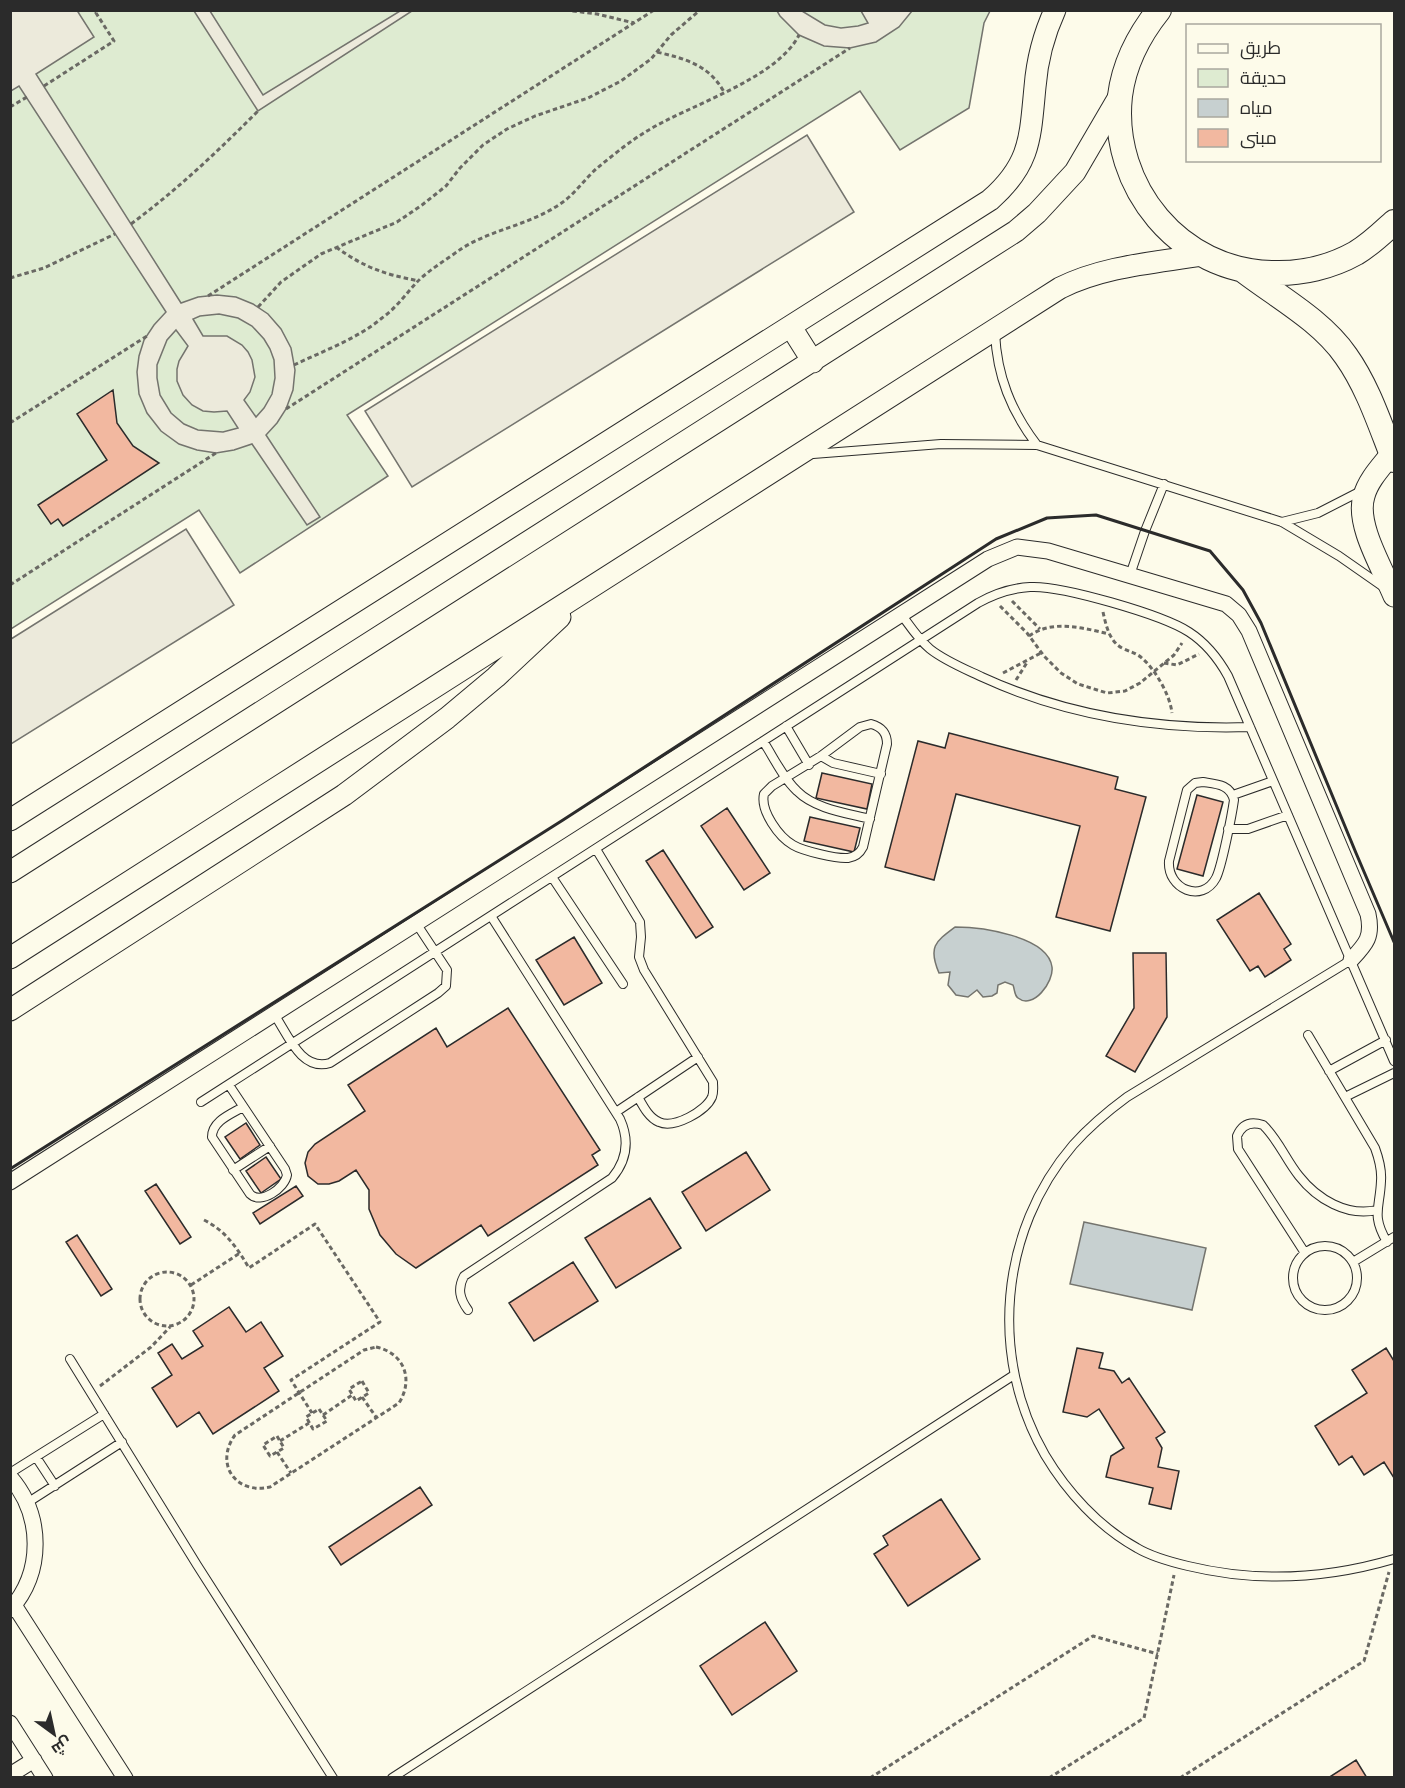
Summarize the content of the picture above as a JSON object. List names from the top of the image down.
{
  "legend": [
    "طريق",
    "حديقة",
    "مياه",
    "مبنى"
  ],
  "north": "bottom right"
}
